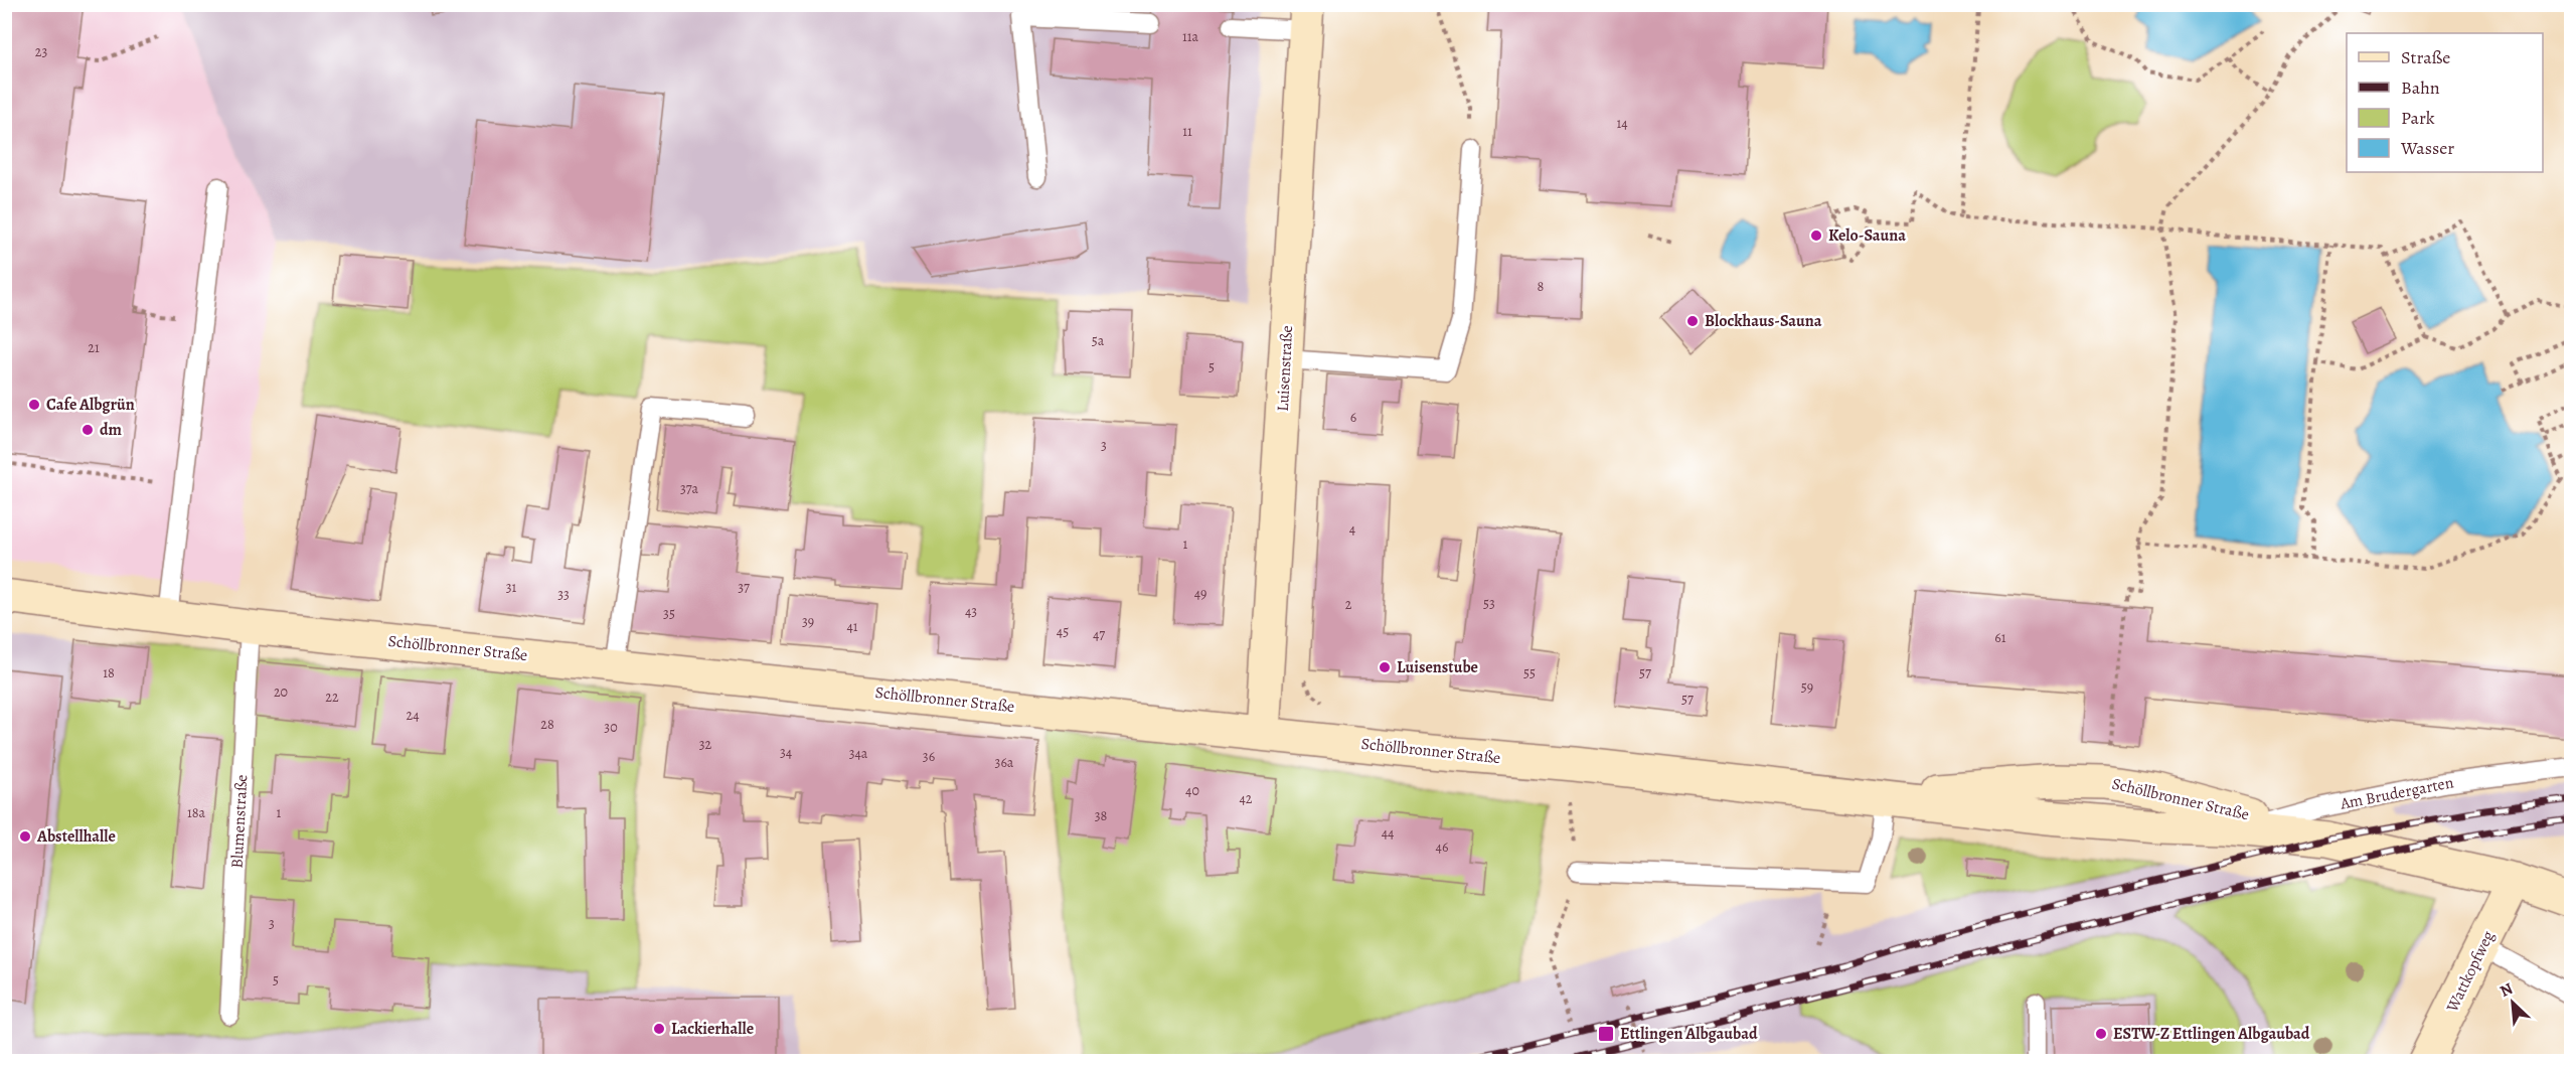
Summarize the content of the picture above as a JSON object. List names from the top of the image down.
{
  "streets": {
    "main road": ["Luisenstraße", "Schöllbronner Straße", "Wattkopfweg"],
    "lane": ["Am Brudergarten", "Blumenstraße"]
  },
  "crossings": [
    ["Luisenstraße", "Schöllbronner Straße"],
    ["Schöllbronner Straße", "Am Brudergarten"],
    ["Schöllbronner Straße", "Blumenstraße"],
    ["Schöllbronner Straße", "Wattkopfweg"]
  ],
  "places": {
    "other": [
      "Kelo-Sauna",
      "Blockhaus-Sauna",
      "Cafe Albgrün",
      "dm",
      "Luisenstube",
      "Abstellhalle",
      "Lackierhalle",
      "ESTW-Z Ettlingen Albgaubad"
    ],
    "transit": ["Ettlingen Albgaubad"]
  },
  "house_numbers": [
    "11a",
    "23",
    "14",
    "11",
    "8",
    "5a",
    "21",
    "5",
    "6",
    "3",
    "37a",
    "4",
    "1",
    "31",
    "37",
    "49",
    "33",
    "53",
    "2",
    "43",
    "35",
    "39",
    "41",
    "45",
    "47",
    "61",
    "18",
    "55",
    "57",
    "59",
    "20",
    "22",
    "57",
    "24",
    "28",
    "30",
    "32",
    "34",
    "34a",
    "36",
    "36a",
    "40",
    "42",
    "18a",
    "1",
    "38",
    "44",
    "46",
    "3",
    "5"
  ],
  "legend": [
    "Straße",
    "Bahn",
    "Park",
    "Wasser"
  ],
  "north": "top left"
}
